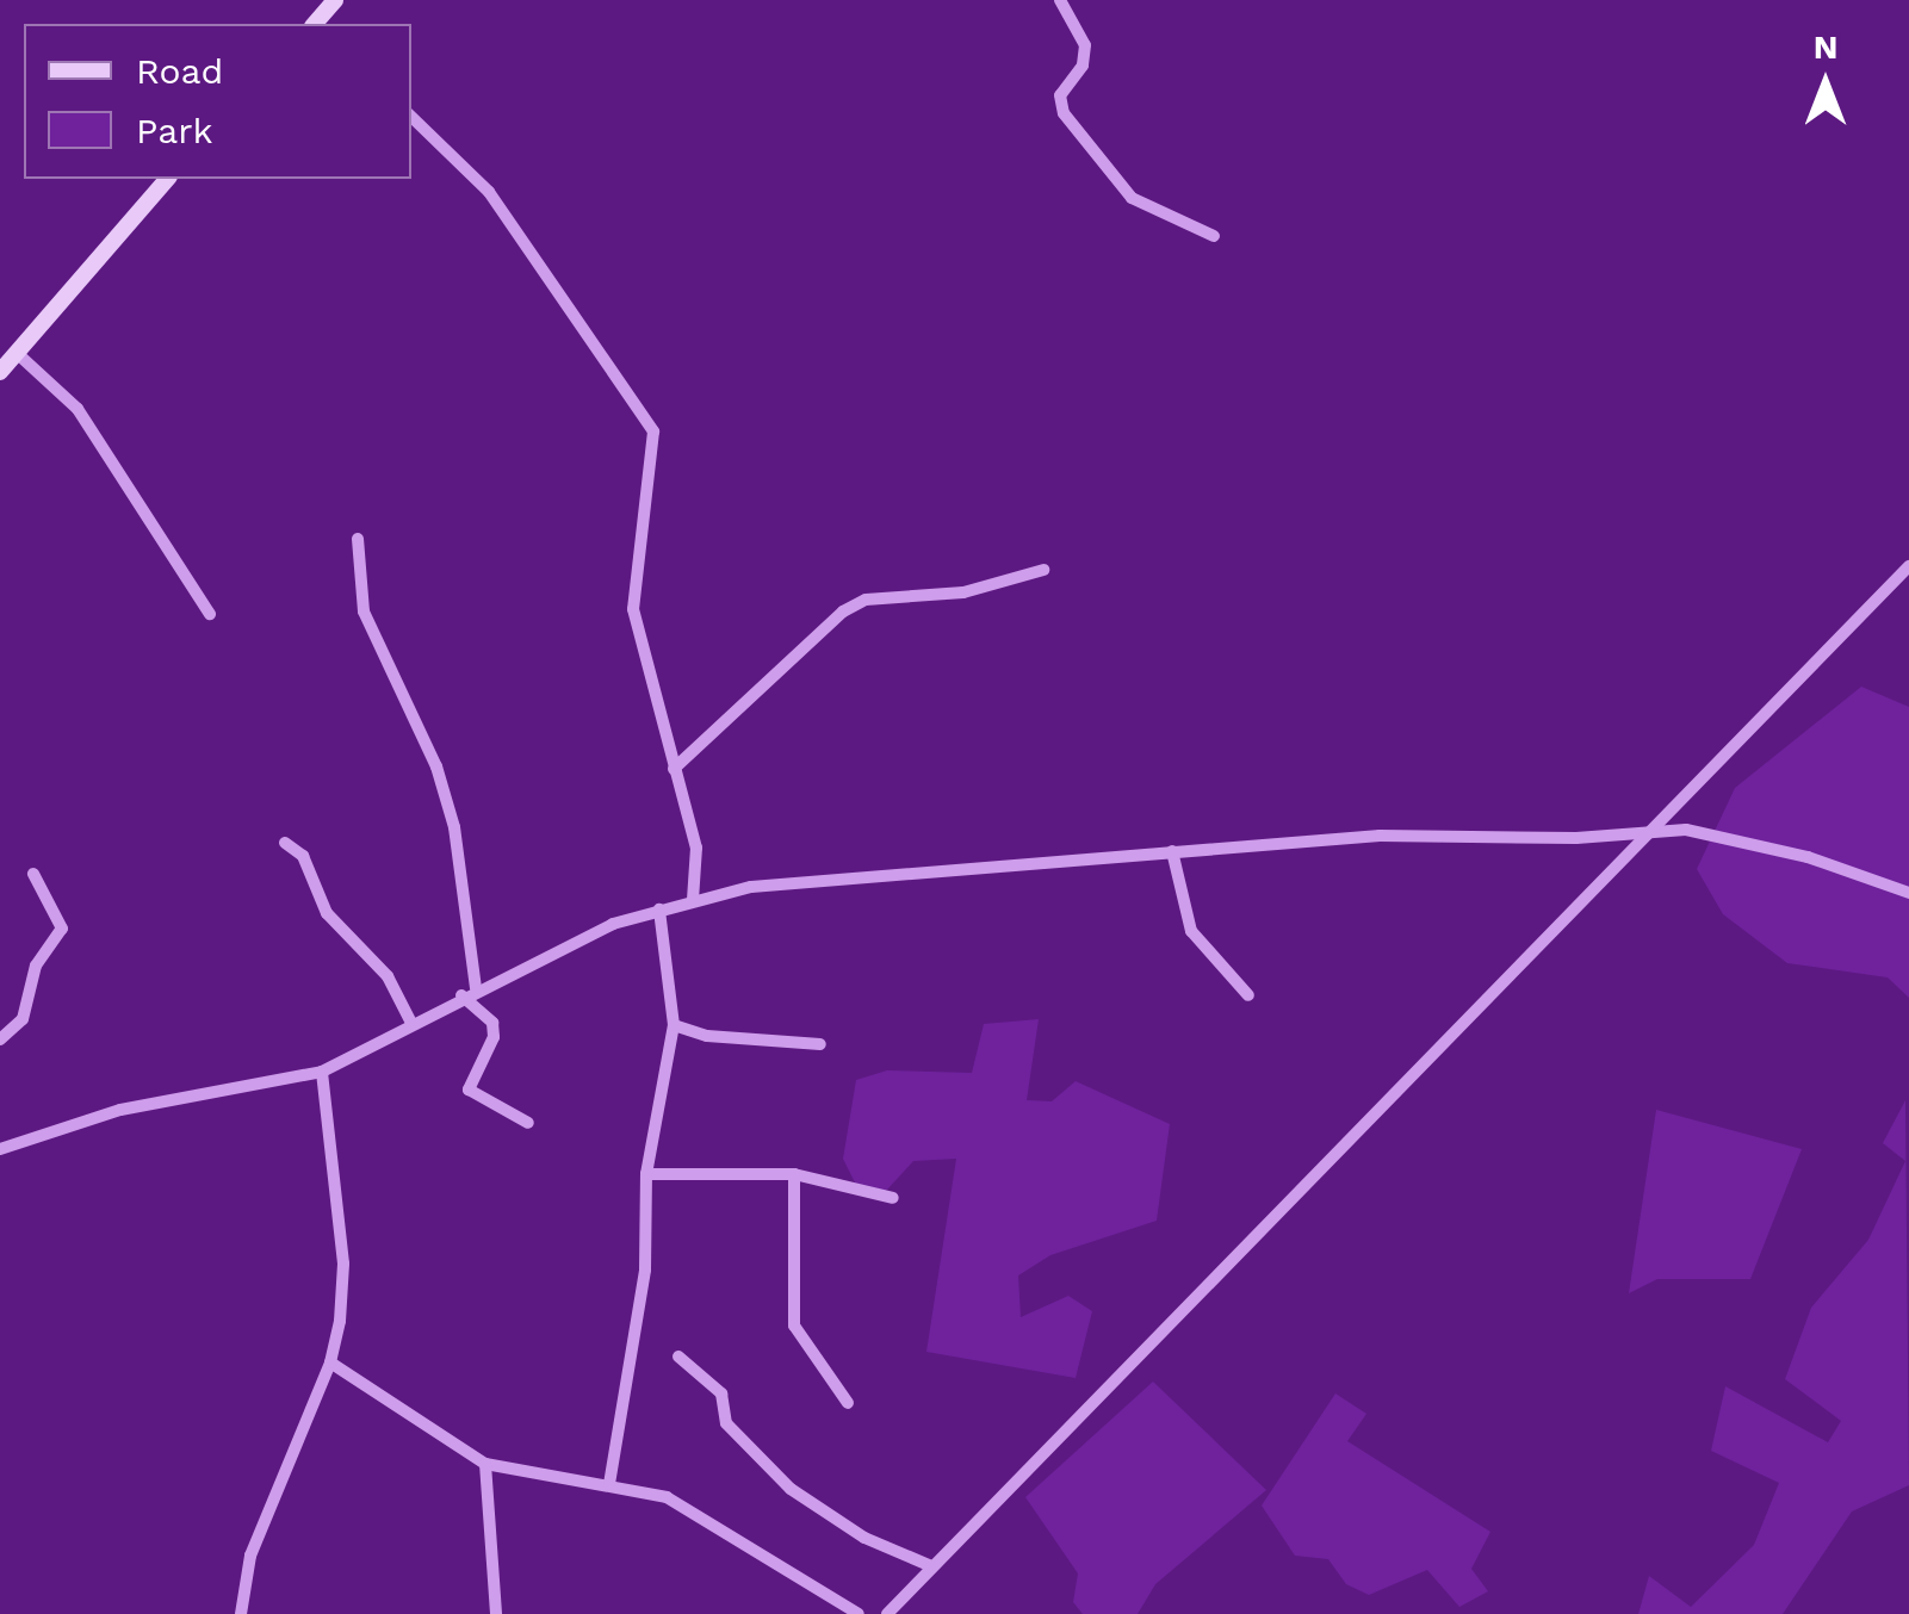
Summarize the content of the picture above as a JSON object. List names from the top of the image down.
{
  "legend": ["Road", "Park"],
  "north": "top"
}
